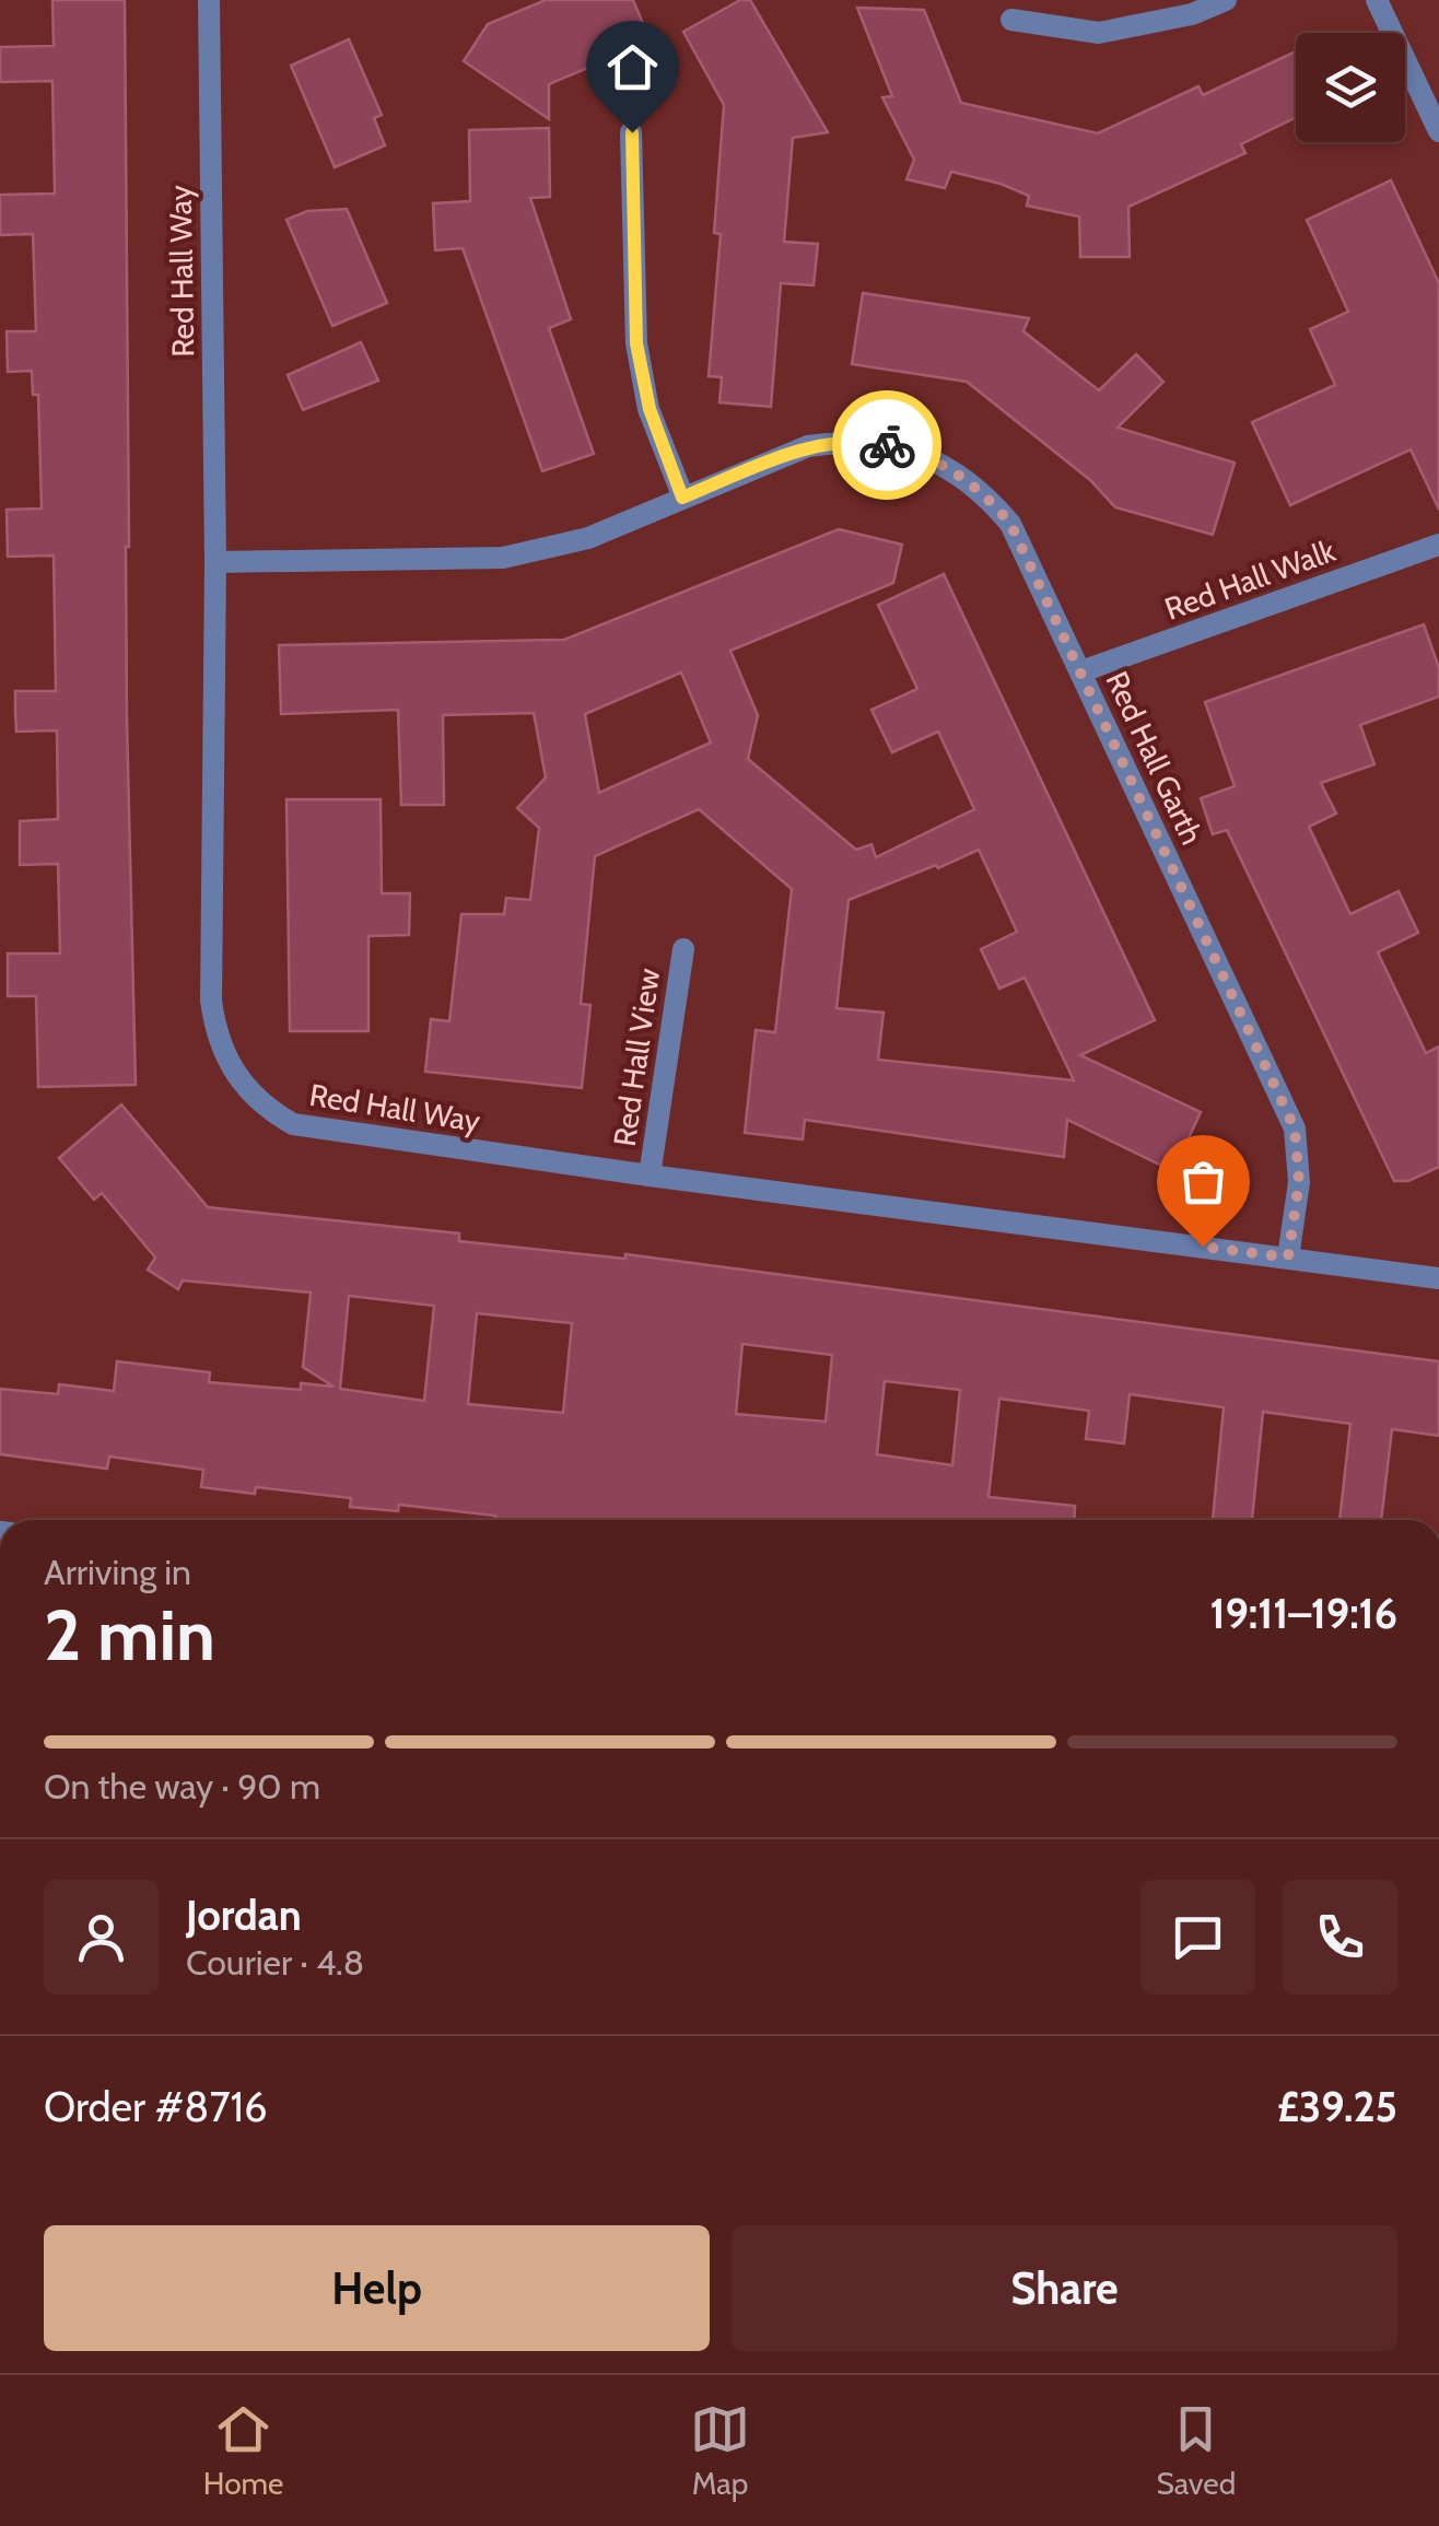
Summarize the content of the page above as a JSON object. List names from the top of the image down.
{
  "streets": {
    "street": [
      "Red Hall Way",
      "Red Hall Walk",
      "Red Hall Garth",
      "Red Hall View"
    ]
  },
  "crossings": [
    ["Red Hall Way", "Red Hall Garth"],
    ["Red Hall Way", "Red Hall View"],
    ["Red Hall Walk", "Red Hall Garth"]
  ],
  "page": {
    "heading": ["2 min", "Arriving in", "19:11–19:16"],
    "panel": [
      "Jordan",
      "Courier · 4.8",
      "Order #8716",
      "£39.25"
    ],
    "bar": "On the way · 90 m",
    "buttons": ["Help", "Share"],
    "tabs": ["Home", "Map", "Saved"]
  }
}
